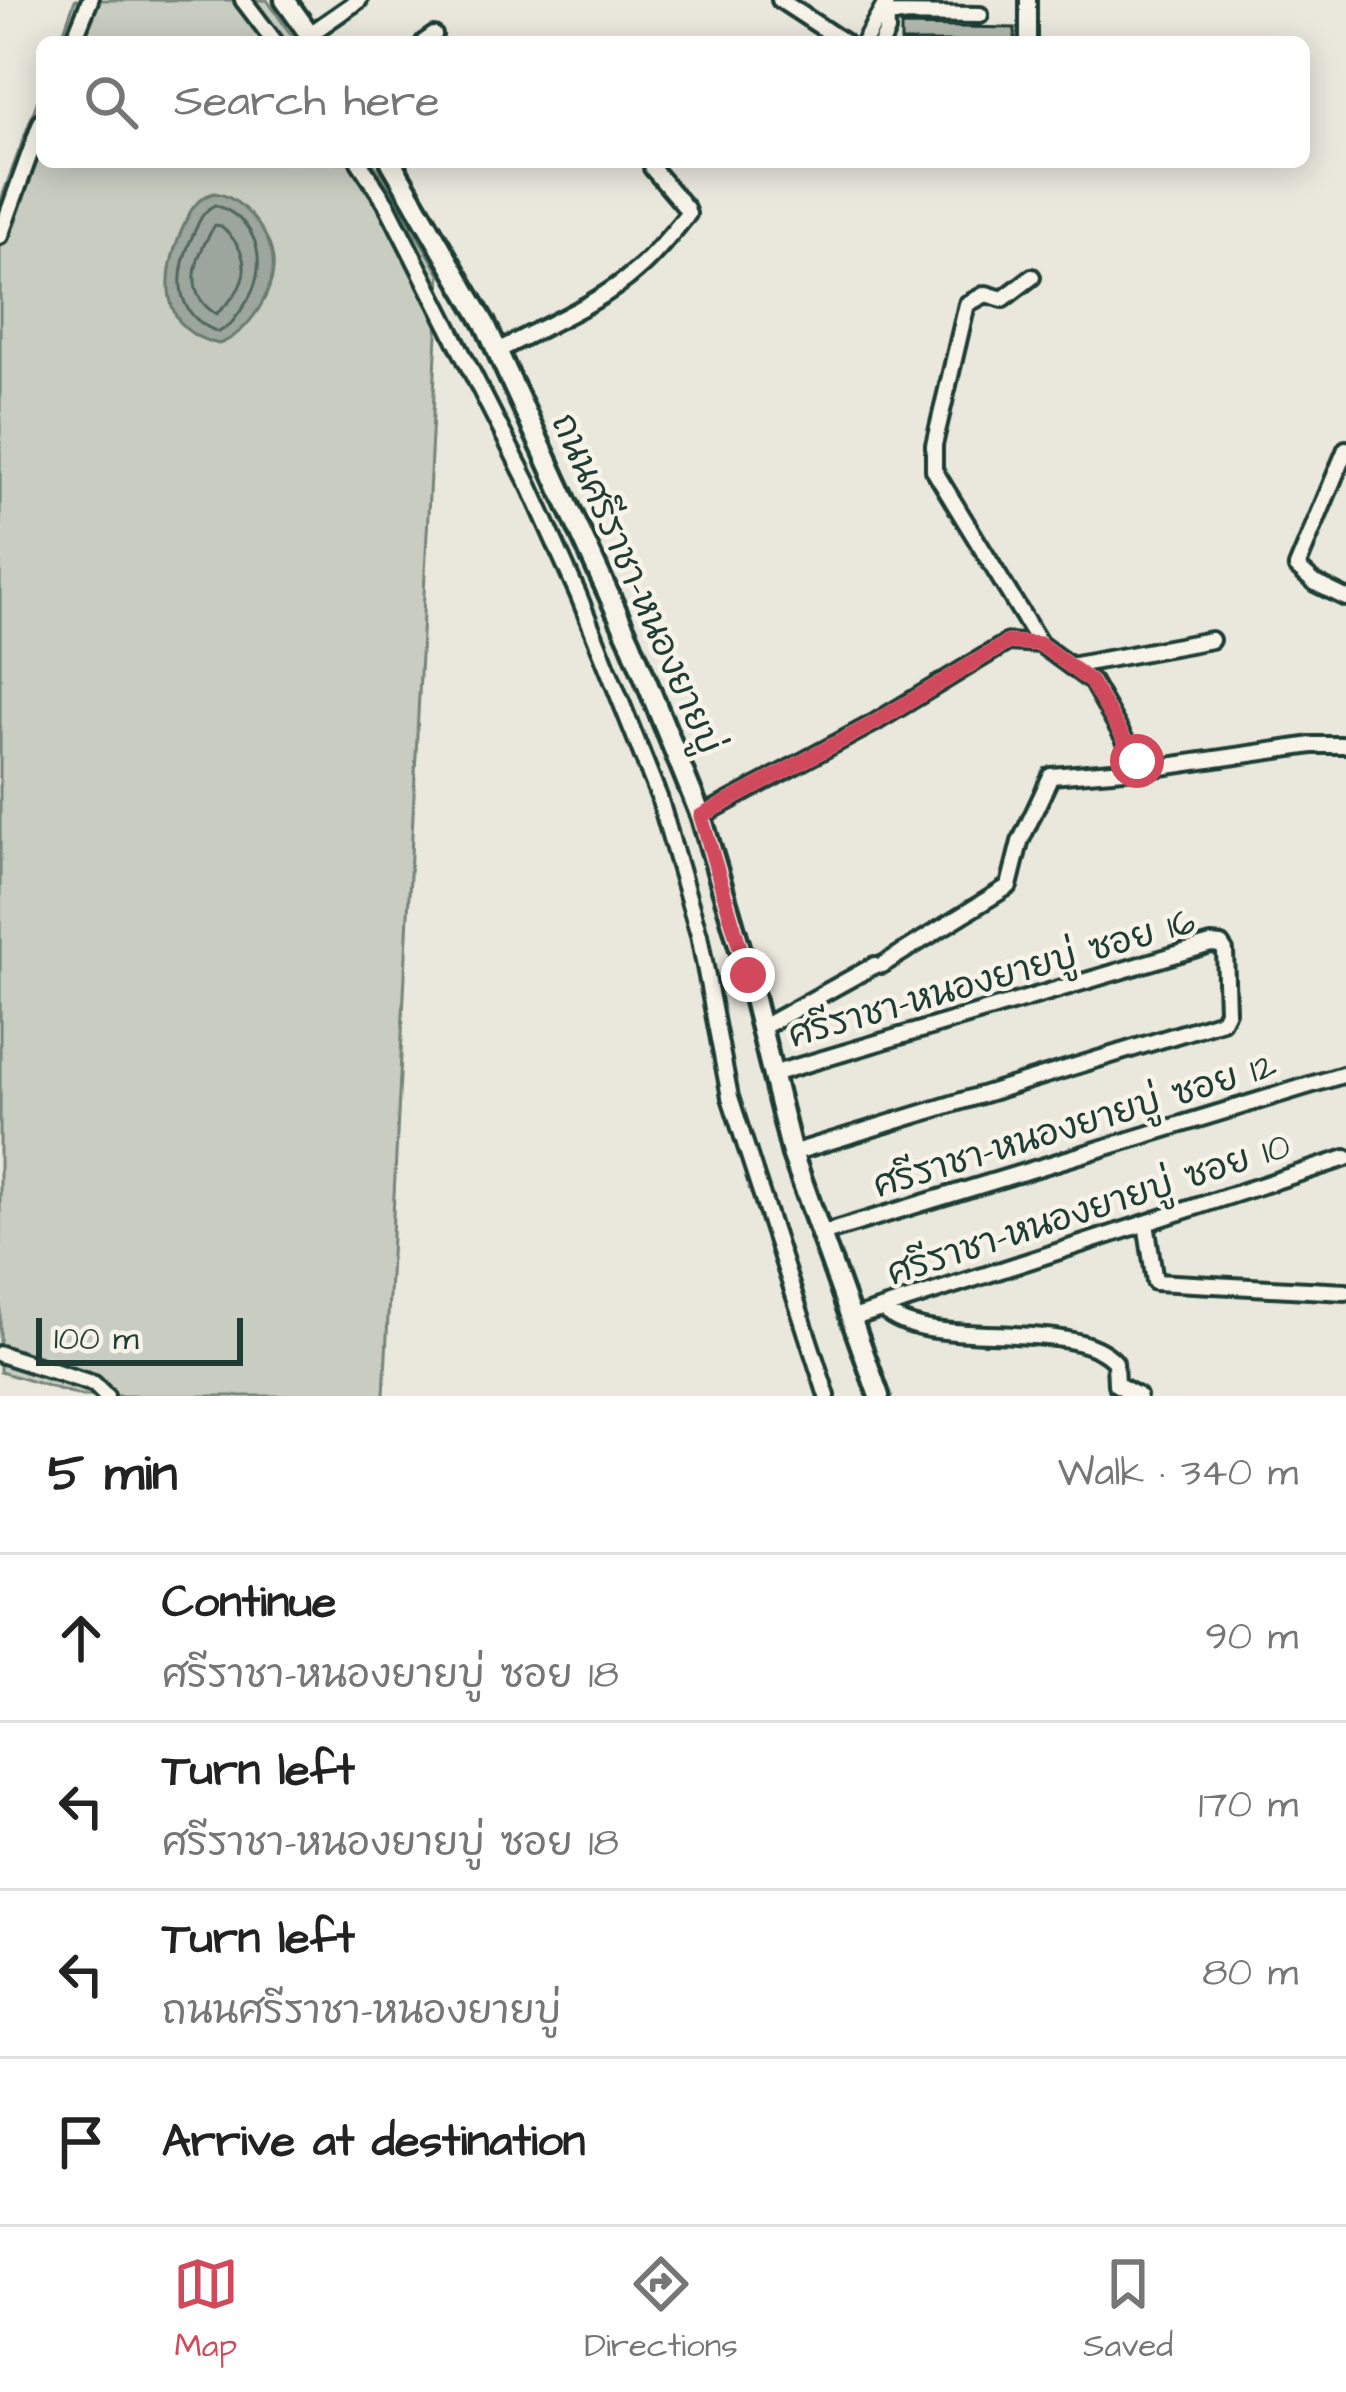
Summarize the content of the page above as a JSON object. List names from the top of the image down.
{
  "streets": {
    "main road": ["ถนนศรีราชา-หนองยายบู่"],
    "street": ["ศรีราชา-หนองยายบู่ ซอย 16", "ศรีราชา-หนองยายบู่ ซอย 12", "ศรีราชา-หนองยายบู่ ซอย 10"]
  },
  "crossings": [
    ["ถนนศรีราชา-หนองยายบู่", "ศรีราชา-หนองยายบู่ ซอย 16"],
    ["ถนนศรีราชา-หนองยายบู่", "ศรีราชา-หนองยายบู่ ซอย 12"],
    ["ถนนศรีราชา-หนองยายบู่", "ศรีราชา-หนองยายบู่ ซอย 10"]
  ],
  "scale_bar": "100 m",
  "page": {
    "search": "Search here",
    "scale": "100 m",
    "heading": ["5 min", "Walk · 340 m"],
    "list": [
      ["Continue", "ศรีราชา-หนองยายบู่ ซอย 18", "90 m"],
      ["Turn left", "ศรีราชา-หนองยายบู่ ซอย 18", "170 m"],
      ["Turn left", "ถนนศรีราชา-หนองยายบู่", "80 m"],
      "Arrive at destination"
    ],
    "nav": ["Map", "Directions", "Saved"]
  }
}
